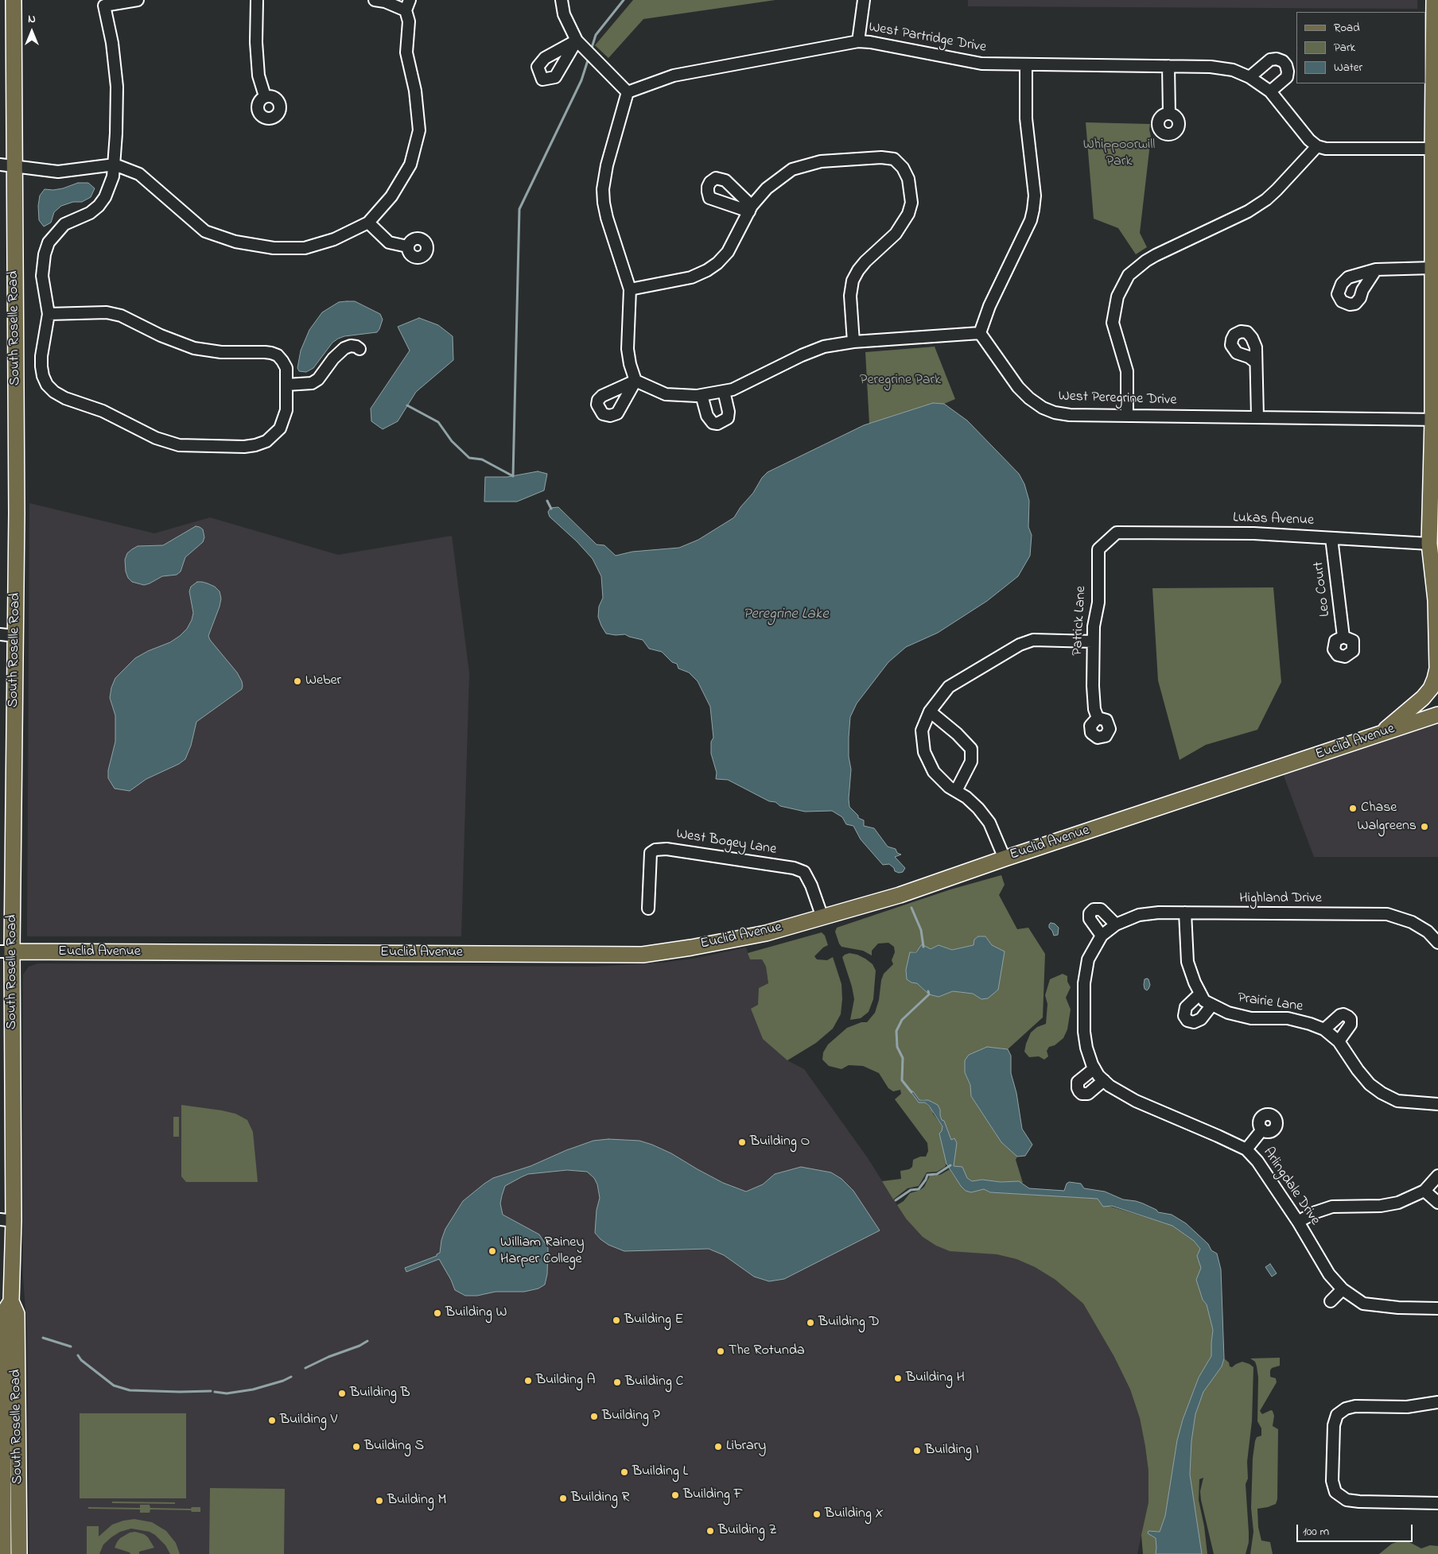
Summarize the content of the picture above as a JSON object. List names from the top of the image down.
{
  "streets": {
    "main road": ["South Roselle Road", "Euclid Avenue"],
    "street": [
      "West Partridge Drive",
      "West Peregrine Drive",
      "Lukas Avenue",
      "Leo Court",
      "Patrick Lane",
      "West Bogey Lane",
      "Highland Drive",
      "Prairie Lane",
      "Arlingdale Drive"
    ]
  },
  "crossings": [
    ["South Roselle Road", "Euclid Avenue"],
    ["Lukas Avenue", "Leo Court"],
    ["Lukas Avenue", "Patrick Lane"],
    ["Euclid Avenue", "West Bogey Lane"],
    ["Highland Drive", "Prairie Lane"],
    ["Highland Drive", "Arlingdale Drive"]
  ],
  "water": ["Peregrine Lake"],
  "parks": ["Whippoorwill Park", "Peregrine Park"],
  "places": [
    "Weber",
    "Chase",
    "Walgreens",
    "Building O",
    "William Rainey Harper College",
    "Building W",
    "Building E",
    "Building D",
    "The Rotunda",
    "Building H",
    "Building A",
    "Building C",
    "Building B",
    "Building P",
    "Building V",
    "Building S",
    "Library",
    "Building I",
    "Building L",
    "Building F",
    "Building R",
    "Building M",
    "Building X",
    "Building Z"
  ],
  "legend": ["Road", "Park", "Water"],
  "scale_bar": "100 m",
  "north": "top"
}
